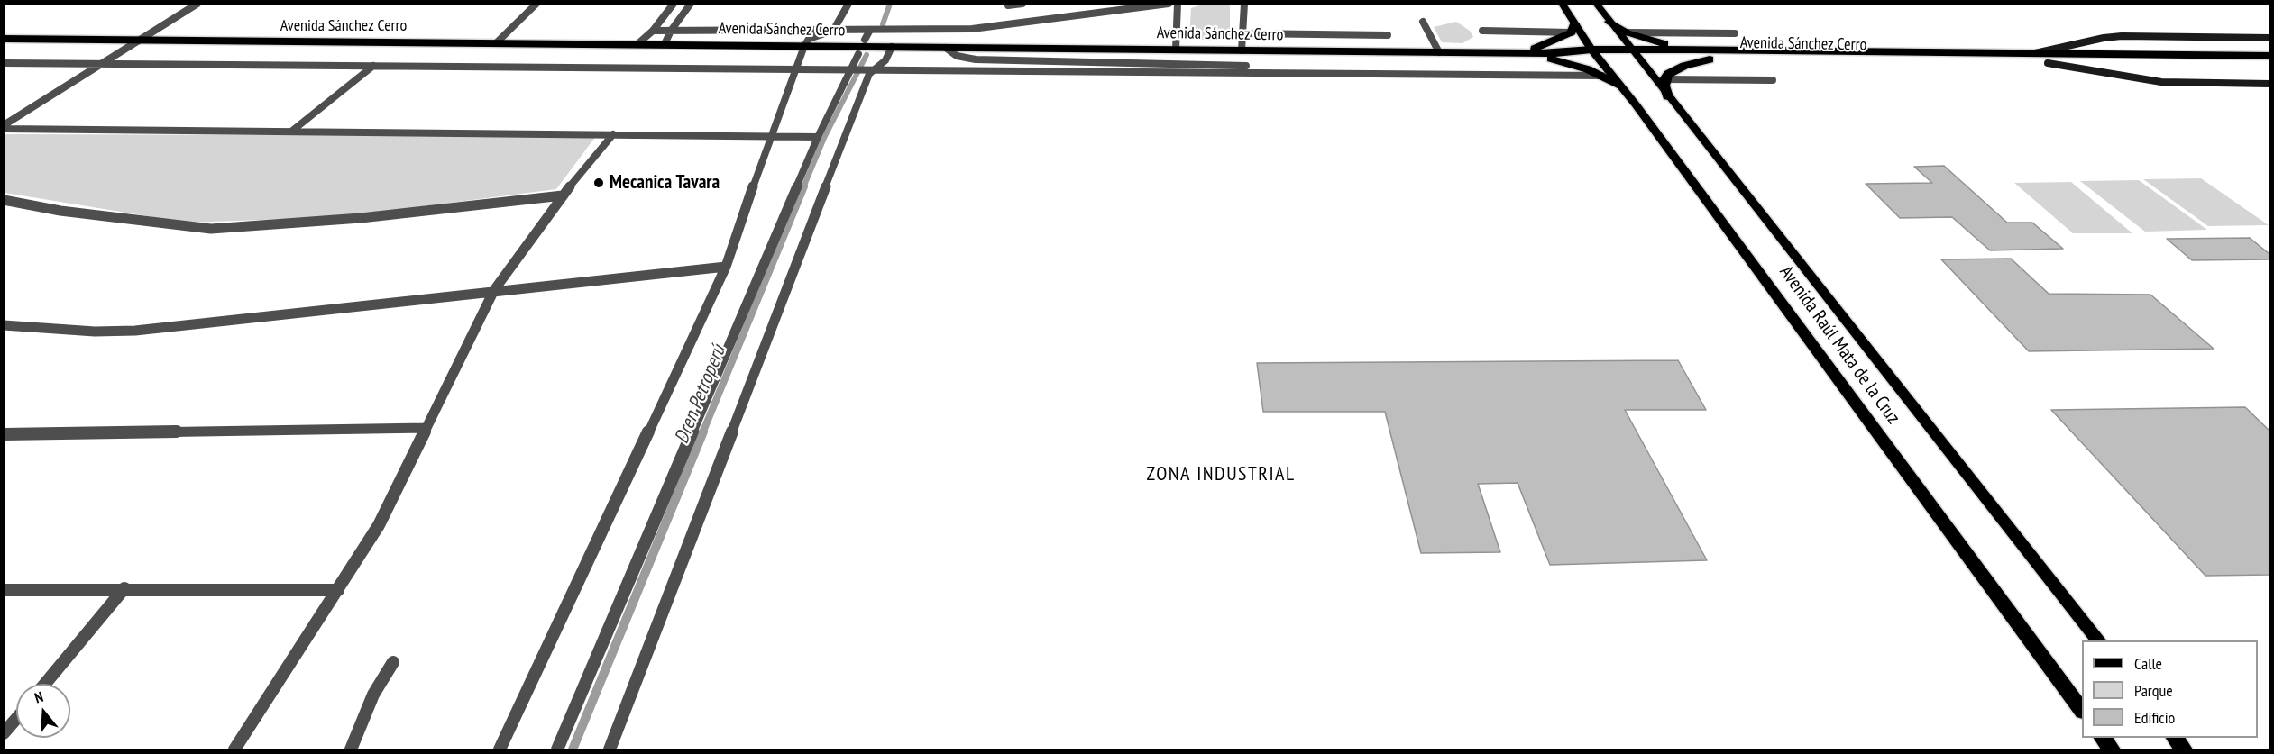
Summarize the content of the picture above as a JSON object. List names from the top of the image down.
{
  "streets": {
    "highway": ["Avenida Sánchez Cerro"],
    "main road": ["Avenida Raúl Mata de la Cruz"]
  },
  "crossings": [
    ["Avenida Sánchez Cerro", "Avenida Raúl Mata de la Cruz"]
  ],
  "districts": ["ZONA INDUSTRIAL"],
  "water": ["Dren Petroperú"],
  "places": ["Mecanica Tavara"],
  "legend": ["Calle", "Parque", "Edificio"],
  "north": "top"
}
